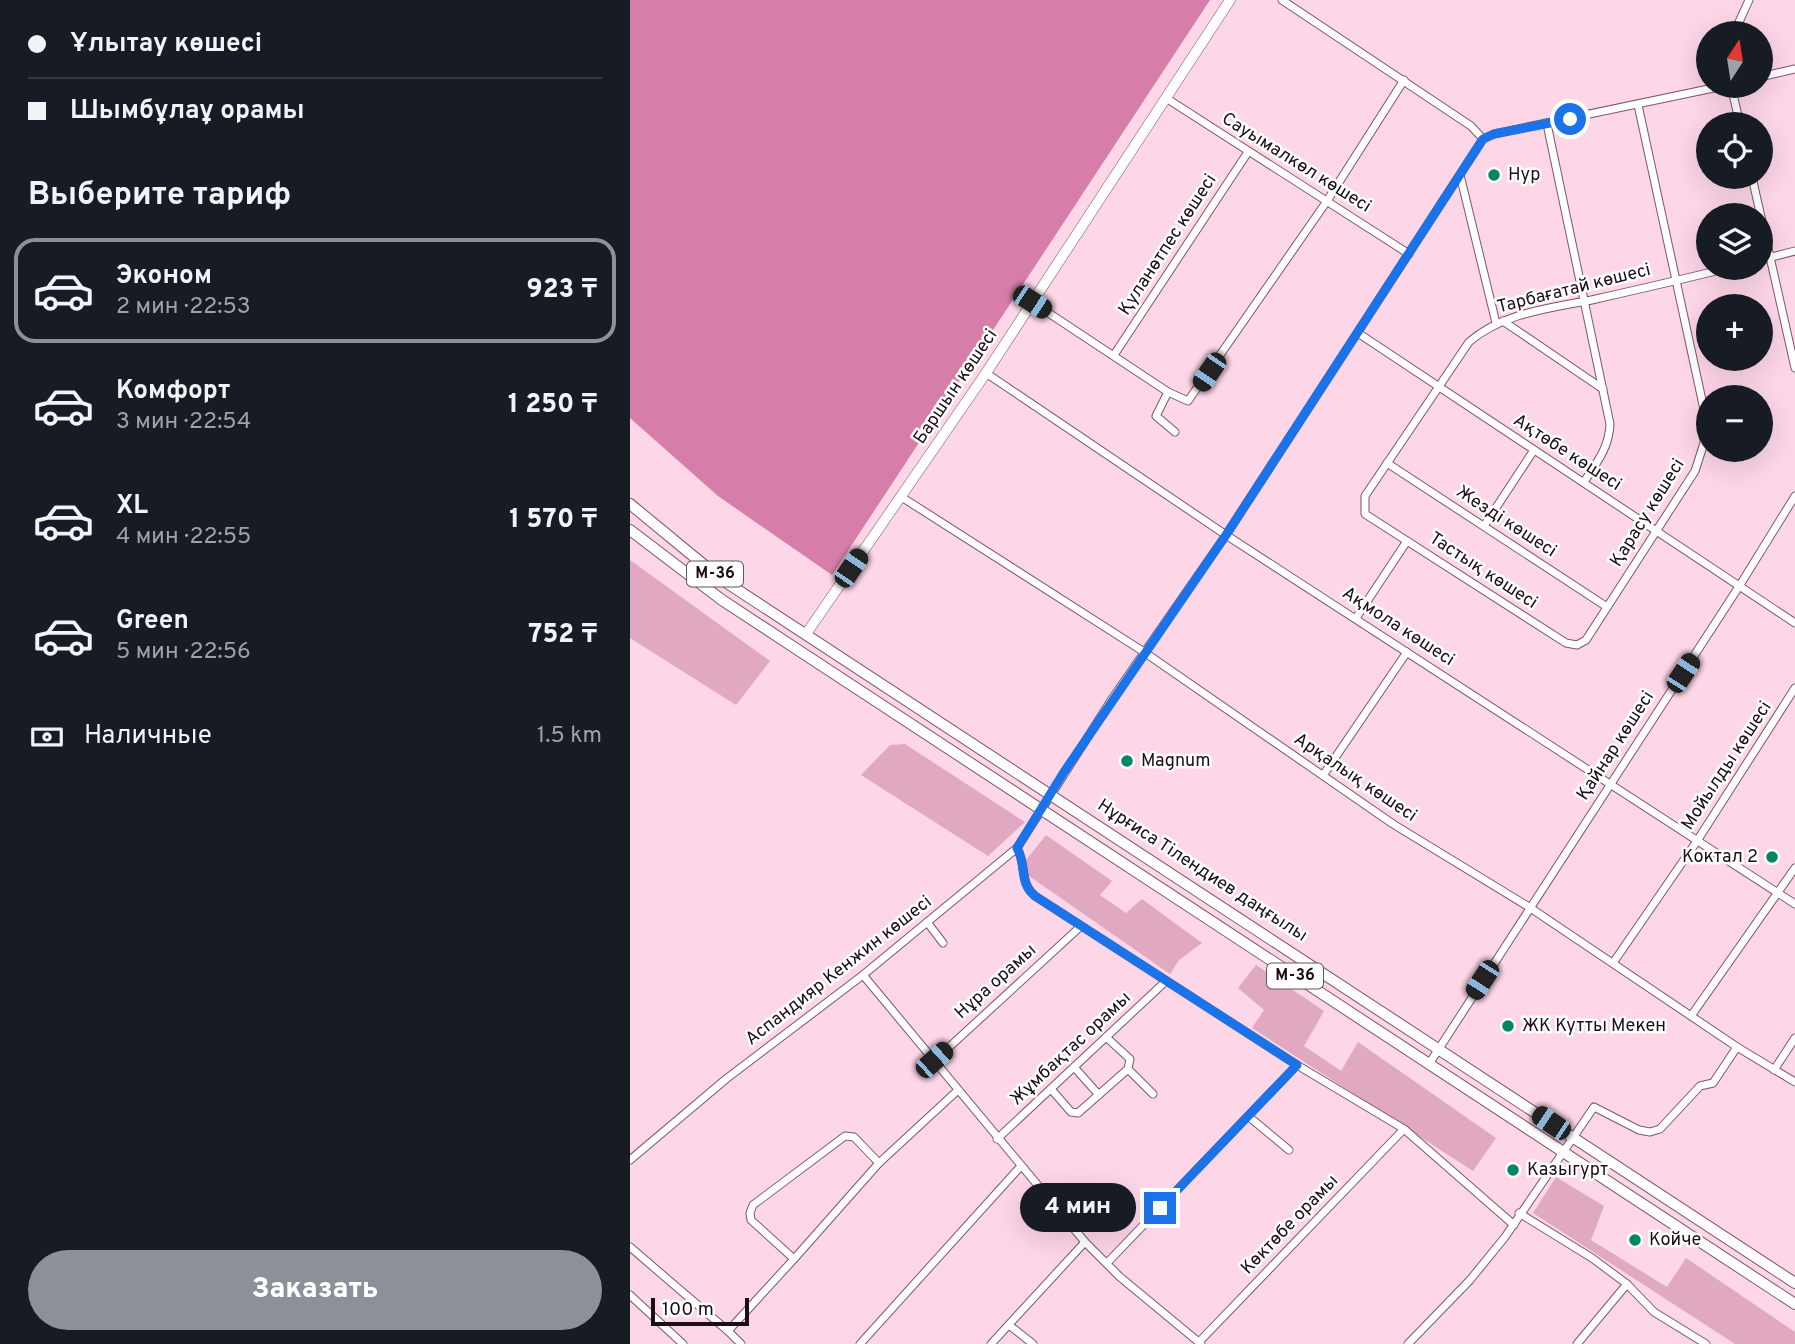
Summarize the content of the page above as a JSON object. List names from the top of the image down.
{
  "streets": {
    "main road": ["M-36", "Нұрғиса Тілендиев даңғылы"],
    "street": [
      "Сауымалкөл көшесі",
      "Қуланөтпес көшесі",
      "Тарбағатай көшесі",
      "Баршын көшесі",
      "Ақтөбе көшесі",
      "Қарасу көшесі",
      "Жезді көшесі",
      "Тастық көшесі",
      "Ақмола көшесі",
      "Қайнар көшесі",
      "Мойылды көшесі",
      "Арқалық көшесі",
      "Аспандияр Кенжин көшесі",
      "Нұра орамы",
      "Жұмбақтас орамы",
      "Көктөбе орамы"
    ]
  },
  "crossings": [
    ["Сауымалкөл көшесі", "Қуланөтпес көшесі"],
    ["Сауымалкөл көшесі", "Баршын көшесі"],
    ["Сауымалкөл көшесі", "Аспандияр Кенжин көшесі"],
    ["Тарбағатай көшесі", "Ақтөбе көшесі"],
    ["Тарбағатай көшесі", "Қарасу көшесі"],
    ["Тарбағатай көшесі", "Жезді көшесі"],
    ["Тарбағатай көшесі", "Тастық көшесі"],
    ["Баршын көшесі", "Ақмола көшесі"],
    ["Баршын көшесі", "Арқалық көшесі"],
    ["Баршын көшесі", "Нұрғиса Тілендиев даңғылы"],
    ["Ақтөбе көшесі", "Қарасу көшесі"],
    ["Ақтөбе көшесі", "Қайнар көшесі"],
    ["Ақтөбе көшесі", "Аспандияр Кенжин көшесі"],
    ["Қарасу көшесі", "Жезді көшесі"],
    ["Қарасу көшесі", "Тастық көшесі"],
    ["Ақмола көшесі", "Қайнар көшесі"],
    ["Ақмола көшесі", "Мойылды көшесі"],
    ["Ақмола көшесі", "Аспандияр Кенжин көшесі"],
    ["Қайнар көшесі", "Арқалық көшесі"],
    ["Қайнар көшесі", "Нұрғиса Тілендиев даңғылы"],
    ["Мойылды көшесі", "Арқалық көшесі"],
    ["Арқалық көшесі", "Аспандияр Кенжин көшесі"],
    ["Нұрғиса Тілендиев даңғылы", "Аспандияр Кенжин көшесі"]
  ],
  "places": [
    "Нур",
    "Magnum",
    "Коктал 2",
    "ЖК Кутты Мекен",
    "Казыгурт",
    "Койче"
  ],
  "scale_bar": "100 m",
  "north": "top",
  "page": {
    "banner": ["Ұлытау көшесі", "Шымбұлаұ орамы"],
    "map_buttons": ["+", "−"],
    "heading": "Выберите тариф",
    "list": [
      {
        "name": "Эконом",
        "note": "2 мин · 22:53",
        "value": "923 ₸"
      },
      {
        "name": "Комфорт",
        "note": "3 мин · 22:54",
        "value": "1 250 ₸"
      },
      {
        "name": "XL",
        "note": "4 мин · 22:55",
        "value": "1 570 ₸"
      },
      {
        "name": "Green",
        "note": "5 мин · 22:56",
        "value": "752 ₸"
      }
    ],
    "pay": ["Наличные", "1.5 km"],
    "bubble": "4 мин",
    "buttons": "Заказать",
    "scale": "100 m"
  }
}
